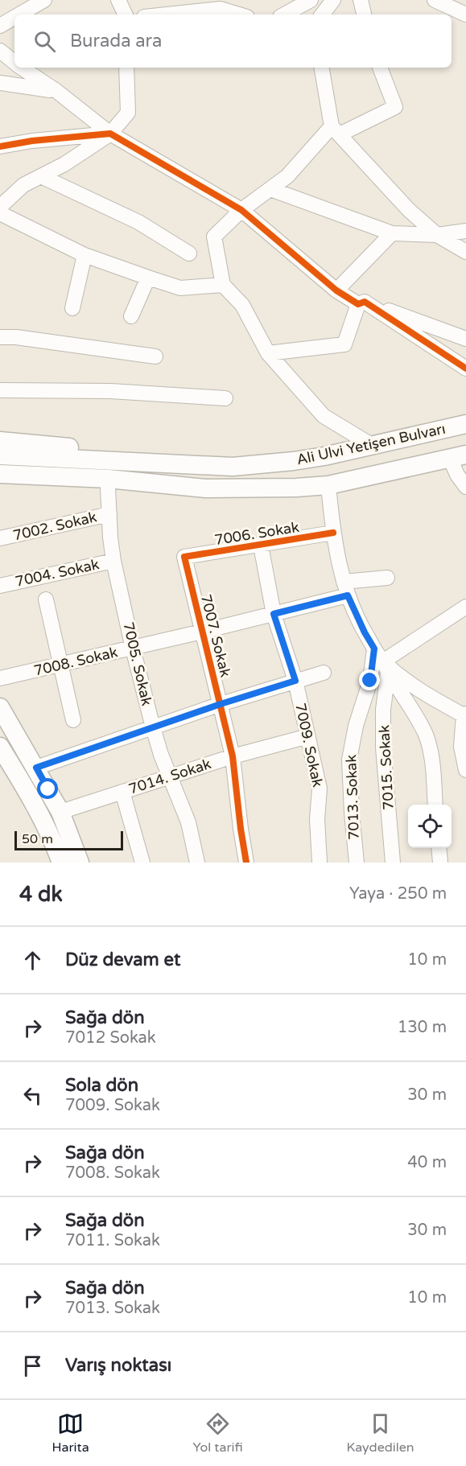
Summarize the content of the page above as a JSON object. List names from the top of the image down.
{
  "streets": {
    "main road": ["Ali Ulvi Yetişen Bulvarı"],
    "street": [
      "7002. Sokak",
      "7006. Sokak",
      "7004. Sokak",
      "7007. Sokak",
      "7008. Sokak",
      "7005. Sokak",
      "7009. Sokak",
      "7015. Sokak",
      "7014. Sokak",
      "7013. Sokak"
    ]
  },
  "crossings": [
    ["7002. Sokak", "7005. Sokak"],
    ["7006. Sokak", "7007. Sokak"],
    ["7006. Sokak", "7009. Sokak"],
    ["7004. Sokak", "7005. Sokak"],
    ["7007. Sokak", "7008. Sokak"],
    ["7007. Sokak", "7014. Sokak"],
    ["7008. Sokak", "7005. Sokak"],
    ["7008. Sokak", "7009. Sokak"],
    ["7005. Sokak", "7014. Sokak"],
    ["7009. Sokak", "7014. Sokak"]
  ],
  "scale_bar": "50 m",
  "page": {
    "search": "Burada ara",
    "scale": "50 m",
    "heading": ["4 dk", "Yaya · 250 m"],
    "list": [
      ["Düz devam et", "10 m"],
      ["Sağa dön", "7012 Sokak", "130 m"],
      ["Sola dön", "7009. Sokak", "30 m"],
      ["Sağa dön", "7008. Sokak", "40 m"],
      ["Sağa dön", "7011. Sokak", "30 m"],
      ["Sağa dön", "7013. Sokak", "10 m"],
      "Varış noktası"
    ],
    "nav": ["Harita", "Yol tarifi", "Kaydedilen"]
  }
}
